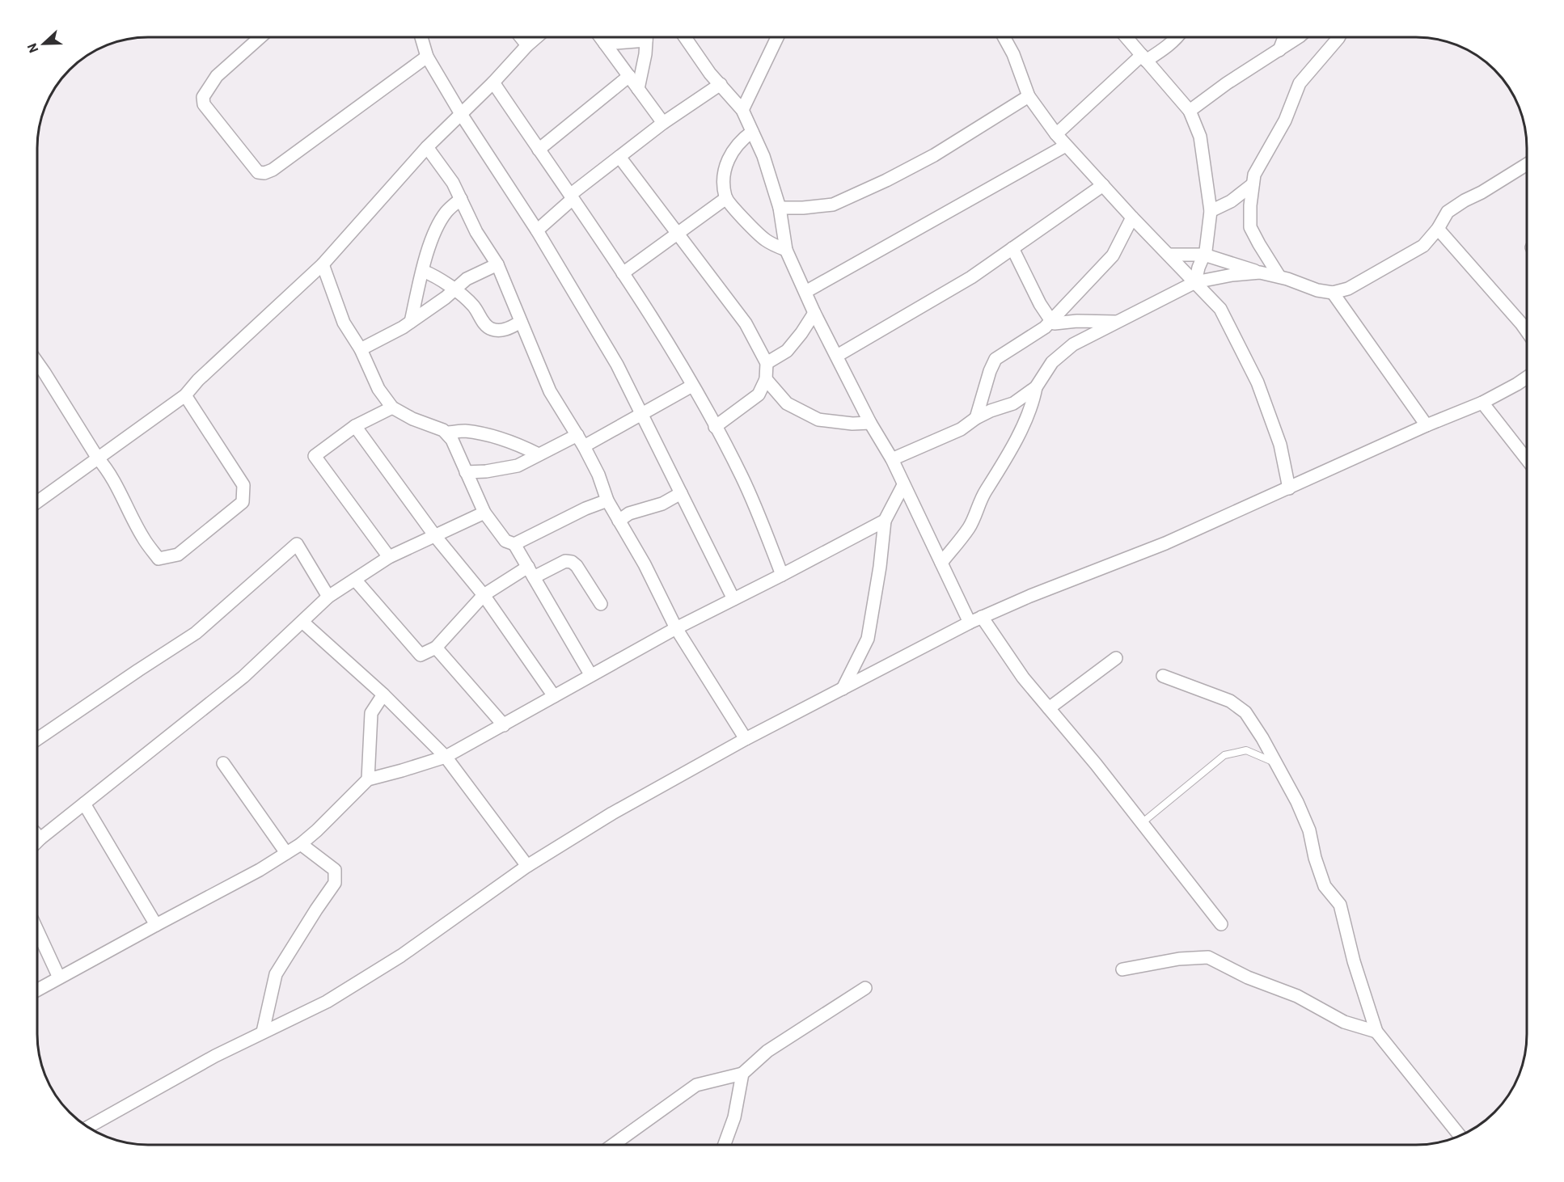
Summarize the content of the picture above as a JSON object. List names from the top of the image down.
{
  "north": "left"
}
